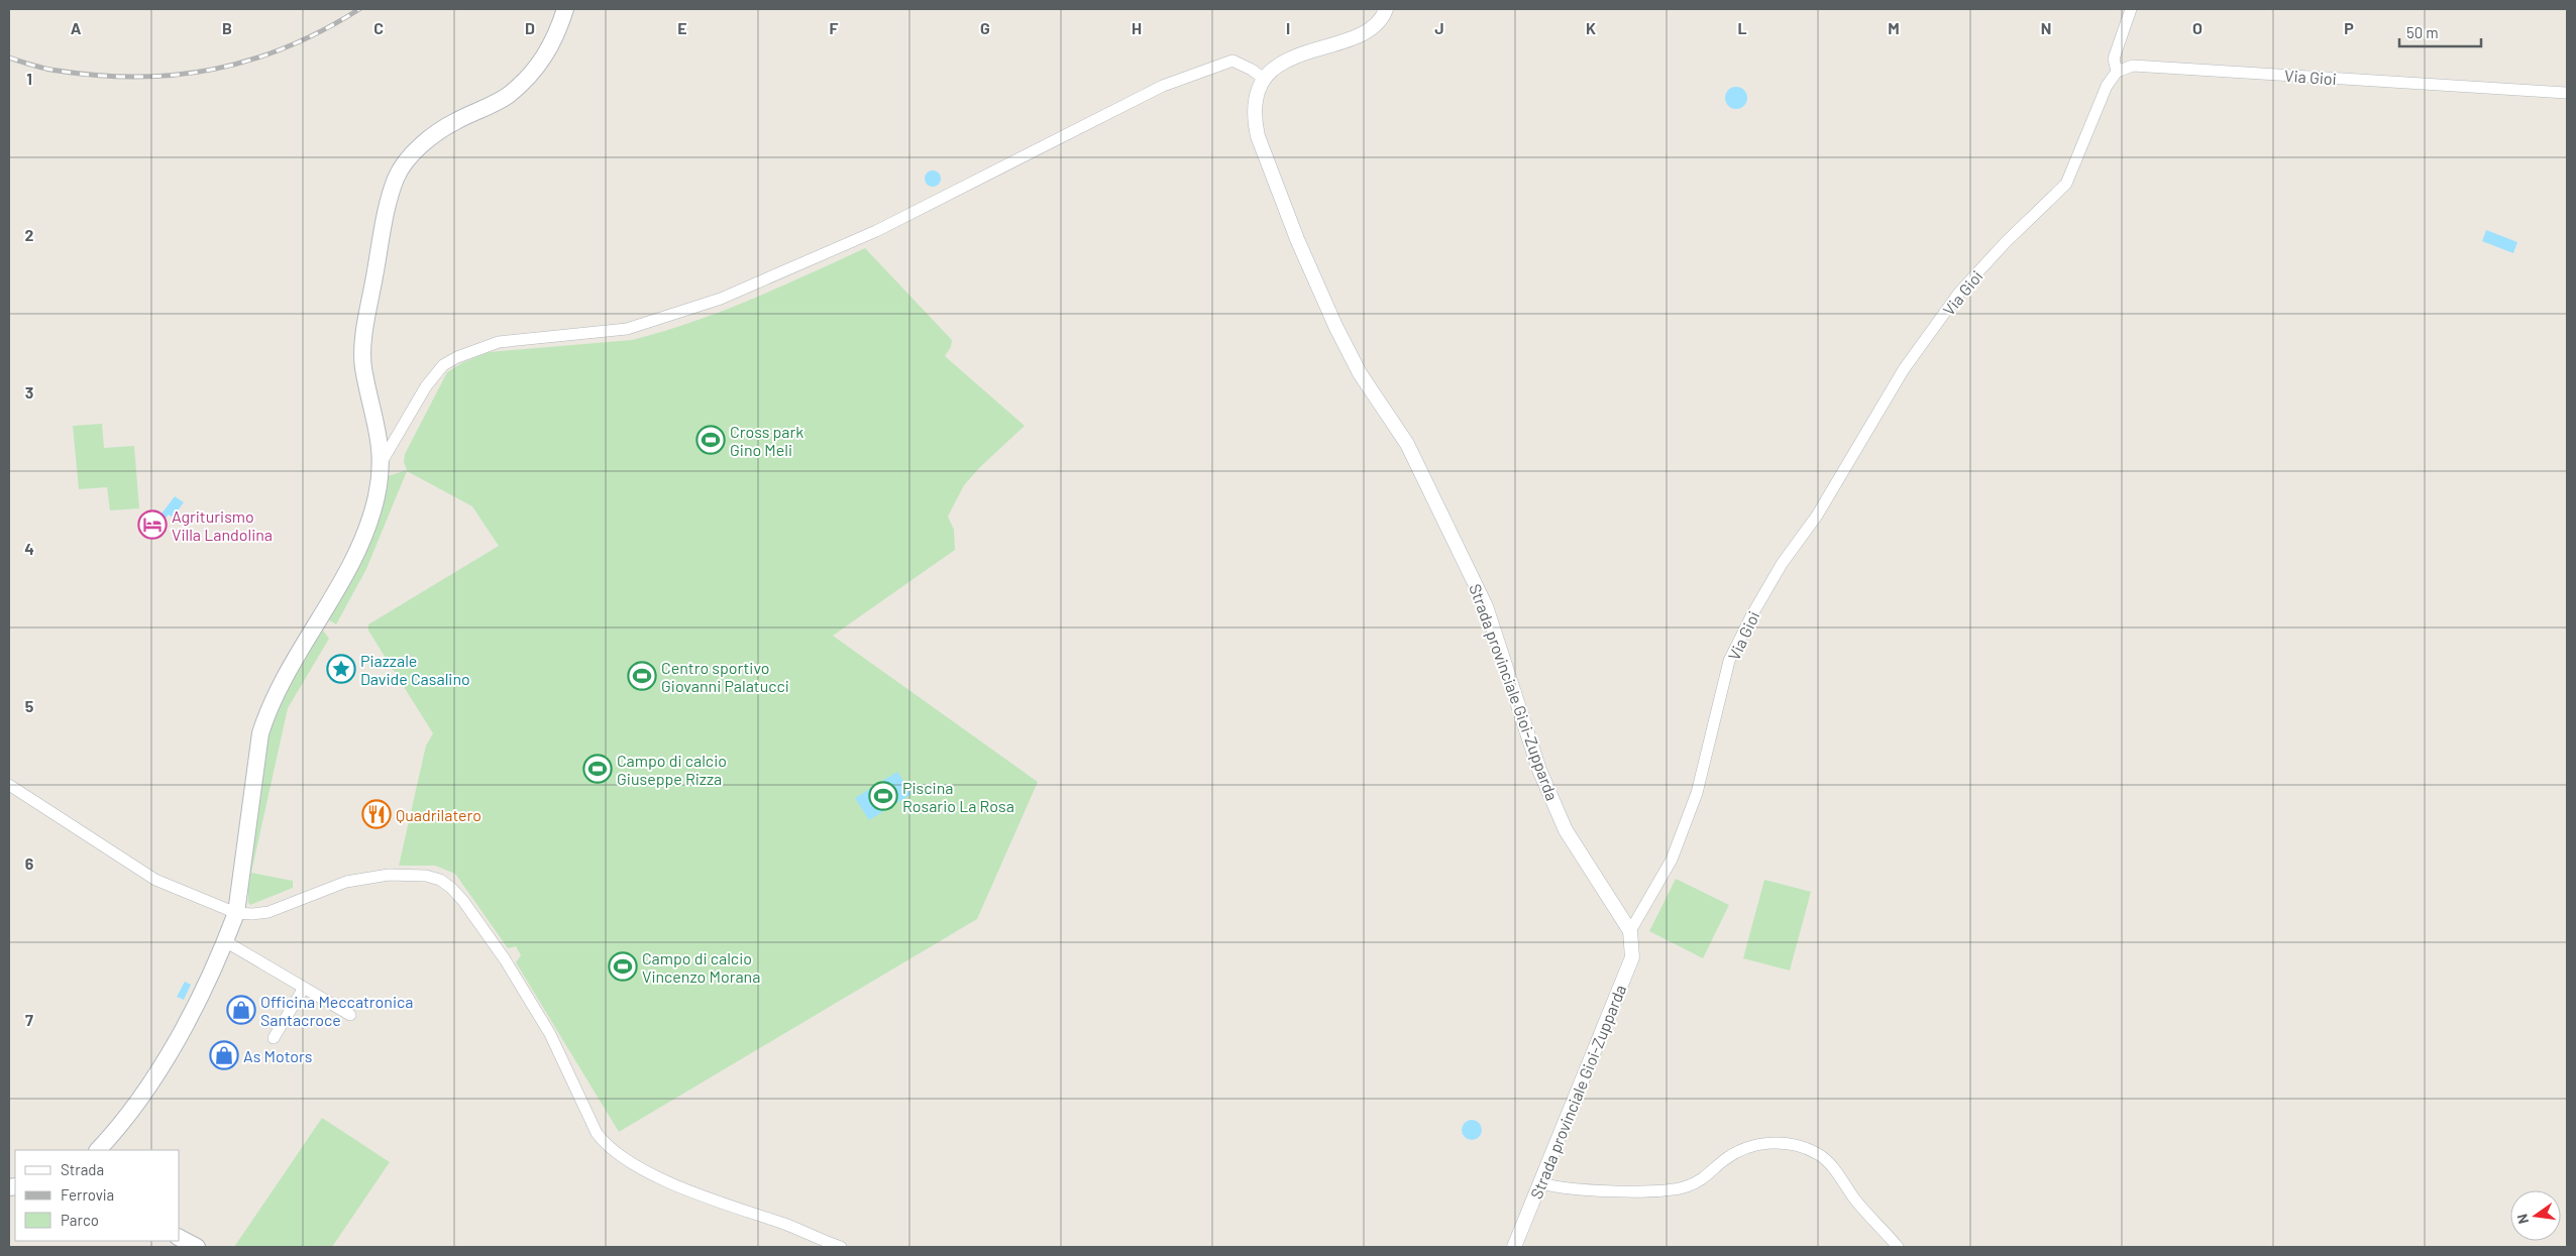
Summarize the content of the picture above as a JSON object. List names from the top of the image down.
{
  "streets": {
    "street": ["Via Gioi", "Strada provinciale Gioi-Zupparda"]
  },
  "crossings": [
    ["Via Gioi", "Strada provinciale Gioi-Zupparda"]
  ],
  "places": {
    "sports": [
      "Cross park Gino Meli",
      "Centro sportivo Giovanni Palatucci",
      "Campo di calcio Giuseppe Rizza",
      "Piscina Rosario La Rosa",
      "Campo di calcio Vincenzo Morana"
    ],
    "hotel": ["Agriturismo Villa Landolina"],
    "place": ["Piazzale Davide Casalino"],
    "restaurant": ["Quadrilatero"],
    "shop": ["Officina Meccatronica Santacroce", "As Motors"]
  },
  "legend": ["Strada", "Ferrovia", "Parco"],
  "scale_bar": "50 m",
  "north": "left",
  "grid": {
    "columns": [
      "A",
      "B",
      "C",
      "D",
      "E",
      "F",
      "G",
      "H",
      "I",
      "J",
      "K",
      "L",
      "M",
      "N",
      "O",
      "P"
    ],
    "rows": [
      "1",
      "2",
      "3",
      "4",
      "5",
      "6",
      "7"
    ]
  }
}
